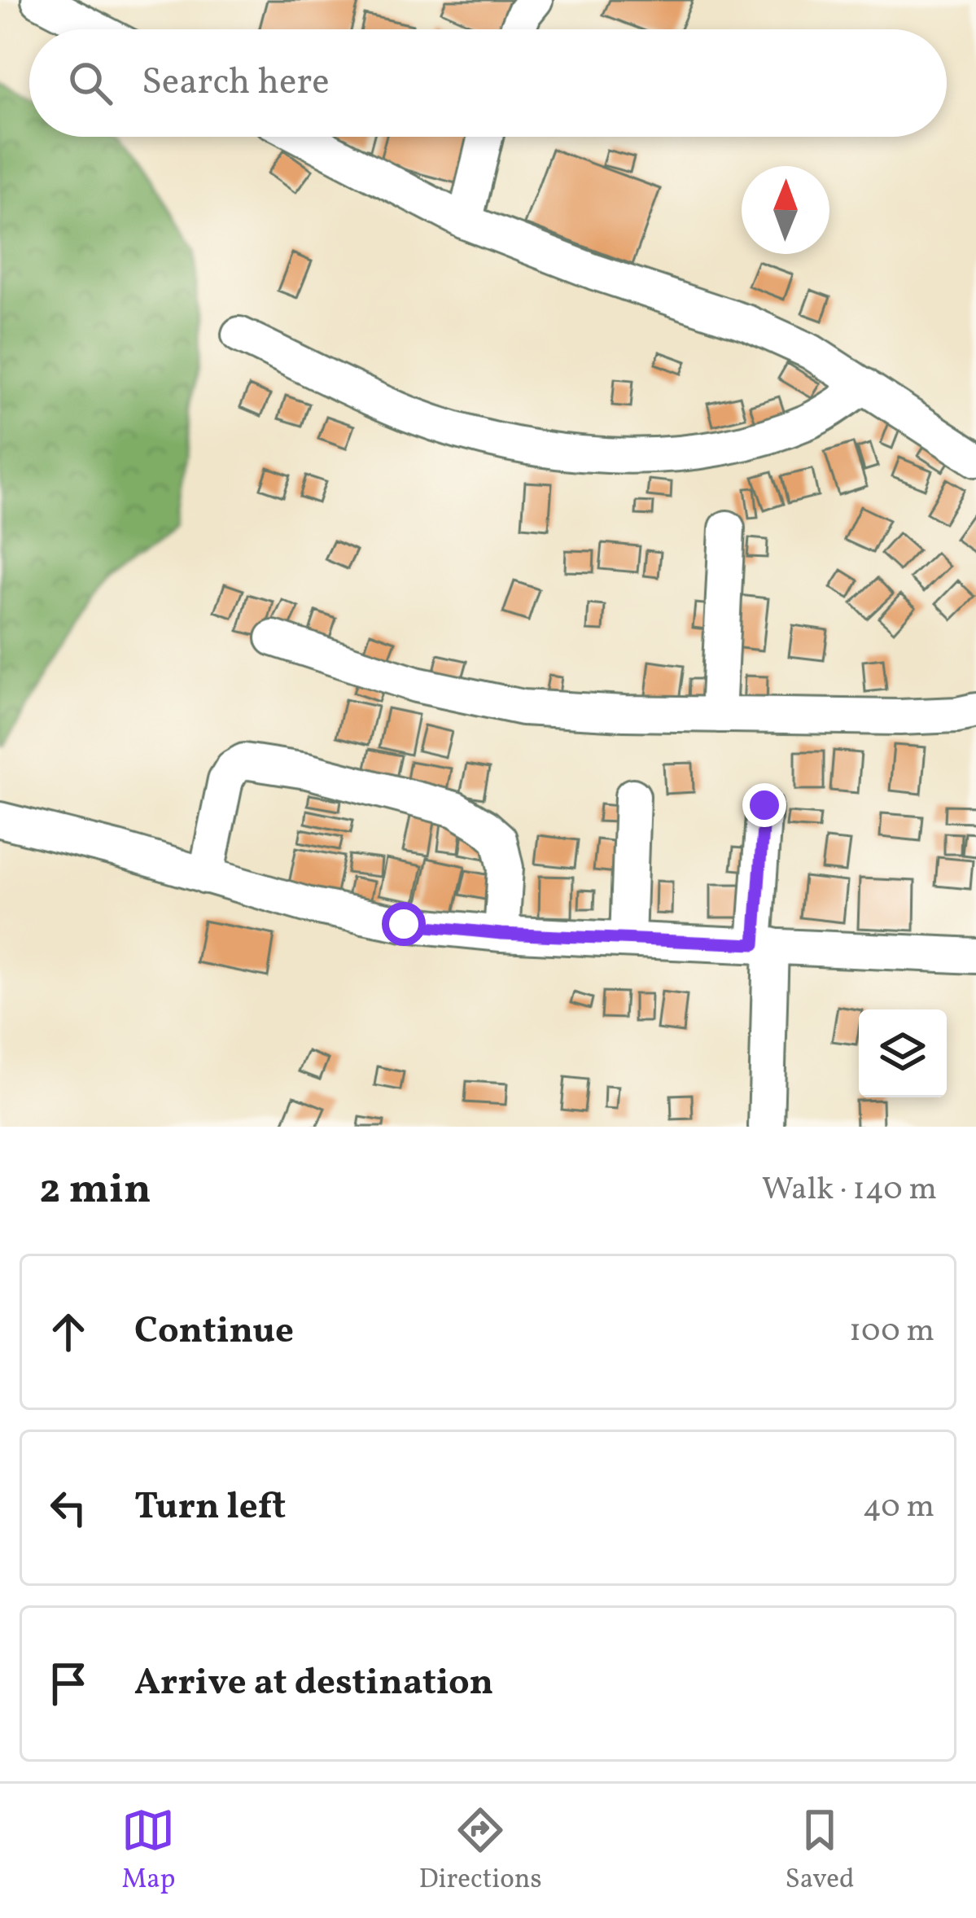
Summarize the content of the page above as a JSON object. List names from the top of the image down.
{
  "north": "top",
  "page": {
    "search": "Search here",
    "heading": ["2 min", "Walk · 140 m"],
    "list": [
      ["Continue", "100 m"],
      ["Turn left", "40 m"],
      "Arrive at destination"
    ],
    "nav": ["Map", "Directions", "Saved"]
  }
}
